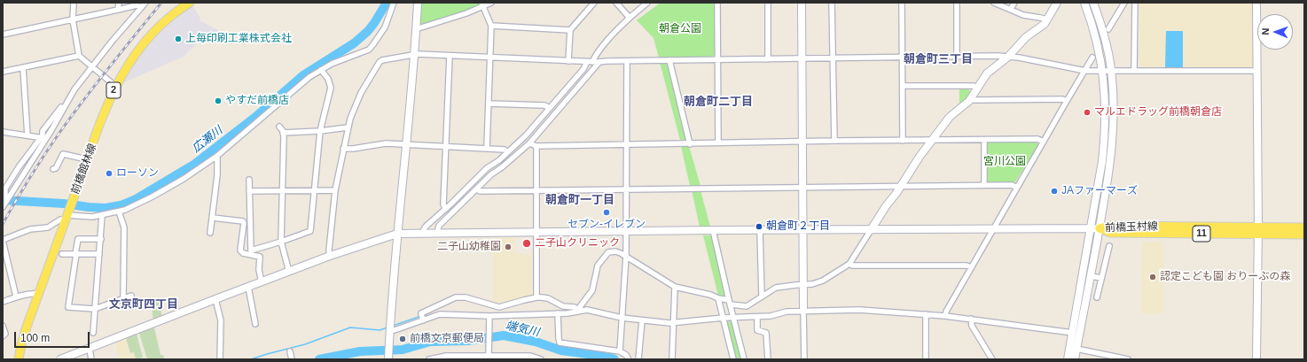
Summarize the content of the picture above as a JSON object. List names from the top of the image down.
{
  "streets": {
    "main road": [
      "2",
      "前橋館林線",
      "前橋玉村線",
      "11"
    ]
  },
  "districts": [
    "朝倉町三丁目",
    "朝倉町二丁目",
    "朝倉町一丁目",
    "文京町四丁目"
  ],
  "water": ["広瀬川", "端気川"],
  "parks": ["朝倉公園", "宮川公園"],
  "places": [
    "上毎印刷工業株式会社",
    "やすだ前橋店",
    "マルエドラッグ前橋朝倉店",
    "ローソン",
    "JAファーマーズ",
    "セブン-イレブン",
    "朝倉町２丁目",
    "二子山クリニック",
    "二子山幼稚園",
    "認定こども園 おりーぶの森",
    "前橋文京郵便局"
  ],
  "scale_bar": "100 m",
  "north": "left"
}
